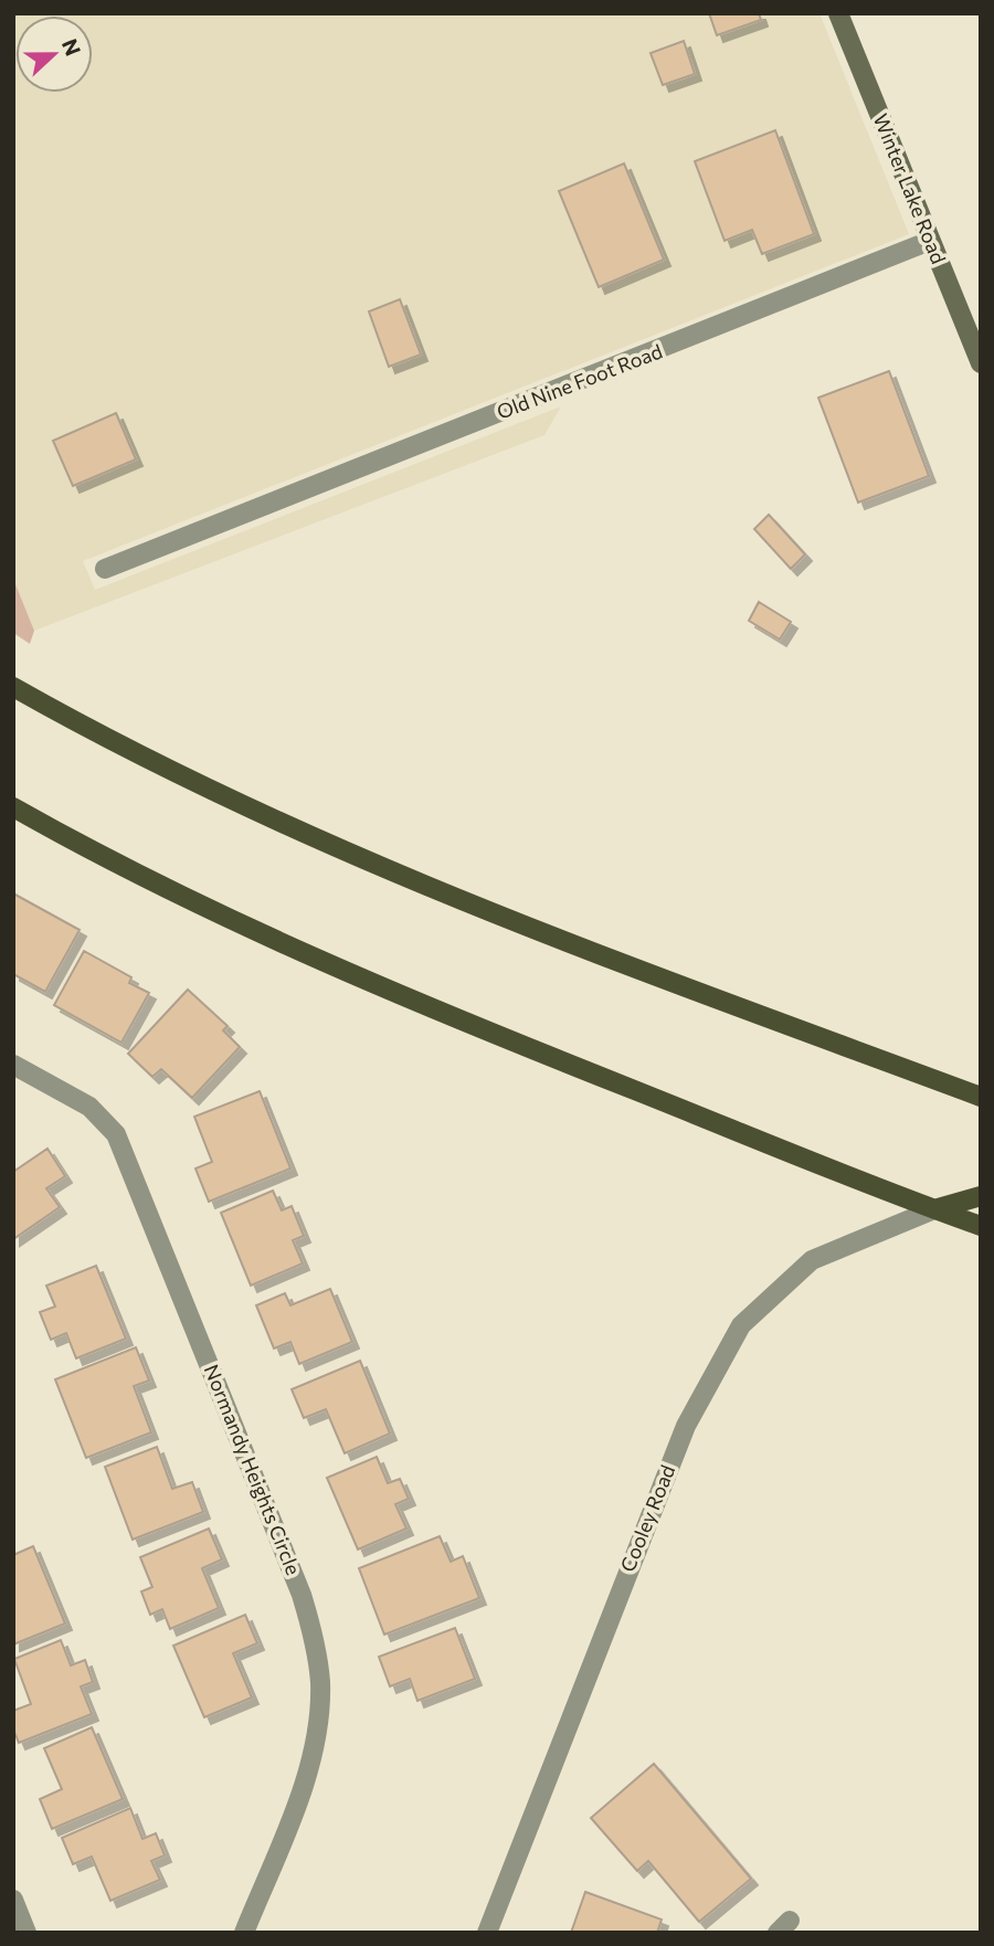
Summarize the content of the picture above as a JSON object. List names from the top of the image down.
{
  "streets": {
    "street": [
      "Winter Lake Road",
      "Old Nine Foot Road",
      "Normandy Heights Circle",
      "Cooley Road"
    ]
  },
  "crossings": [
    ["Winter Lake Road", "Old Nine Foot Road"]
  ],
  "north": "right"
}
